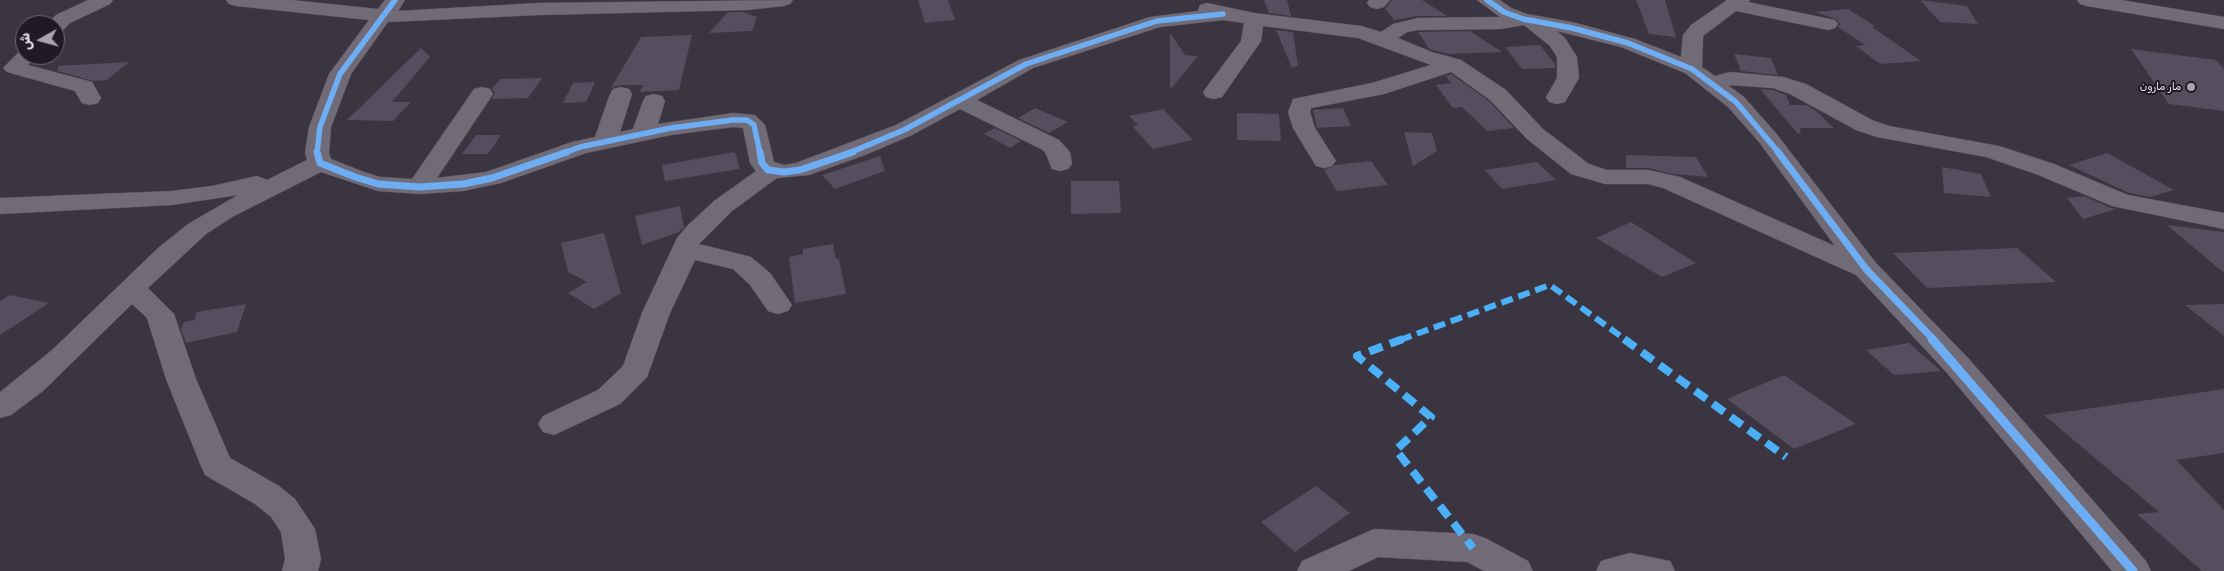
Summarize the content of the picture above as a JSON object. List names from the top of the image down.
{
  "places": ["مار مارون"],
  "north": "left"
}
